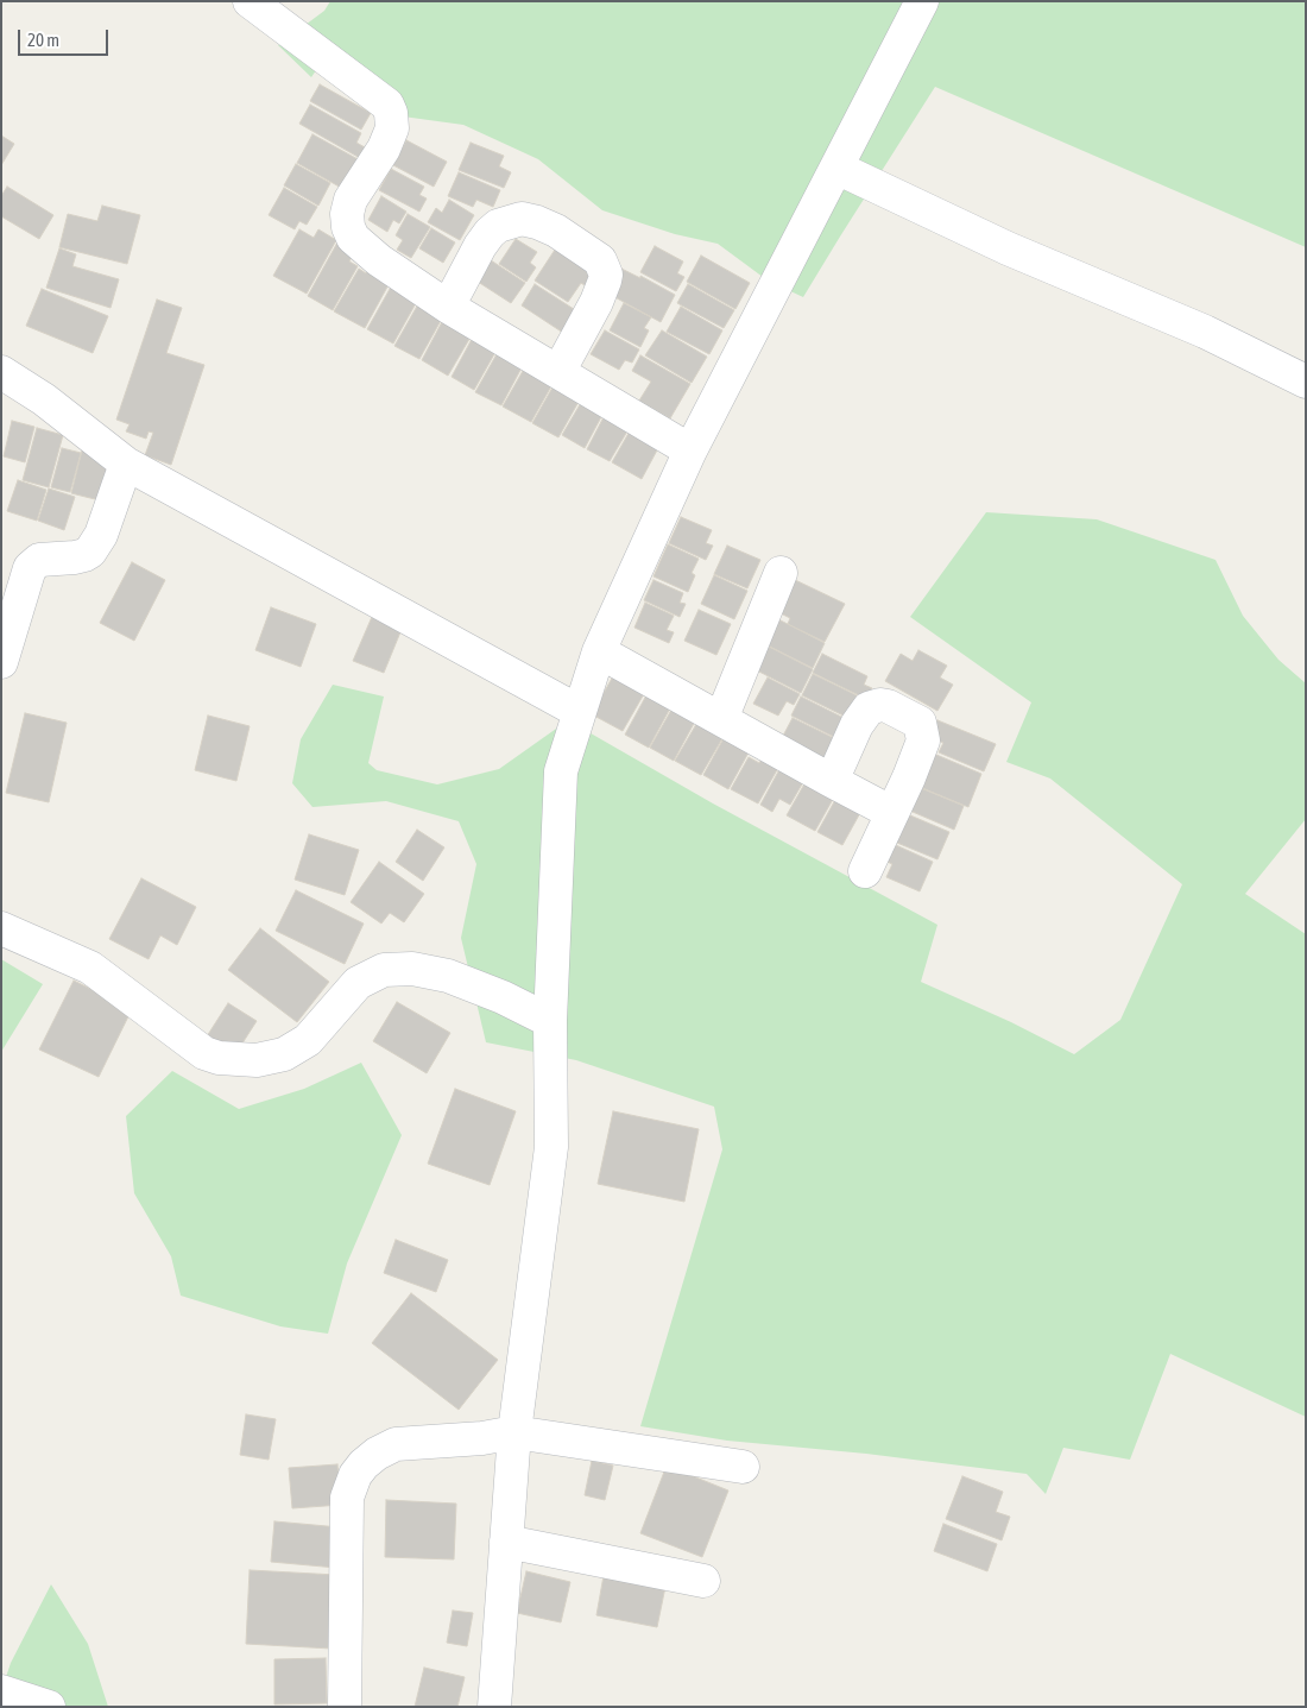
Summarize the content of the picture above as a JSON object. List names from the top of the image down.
{
  "scale_bar": "20 m"
}
